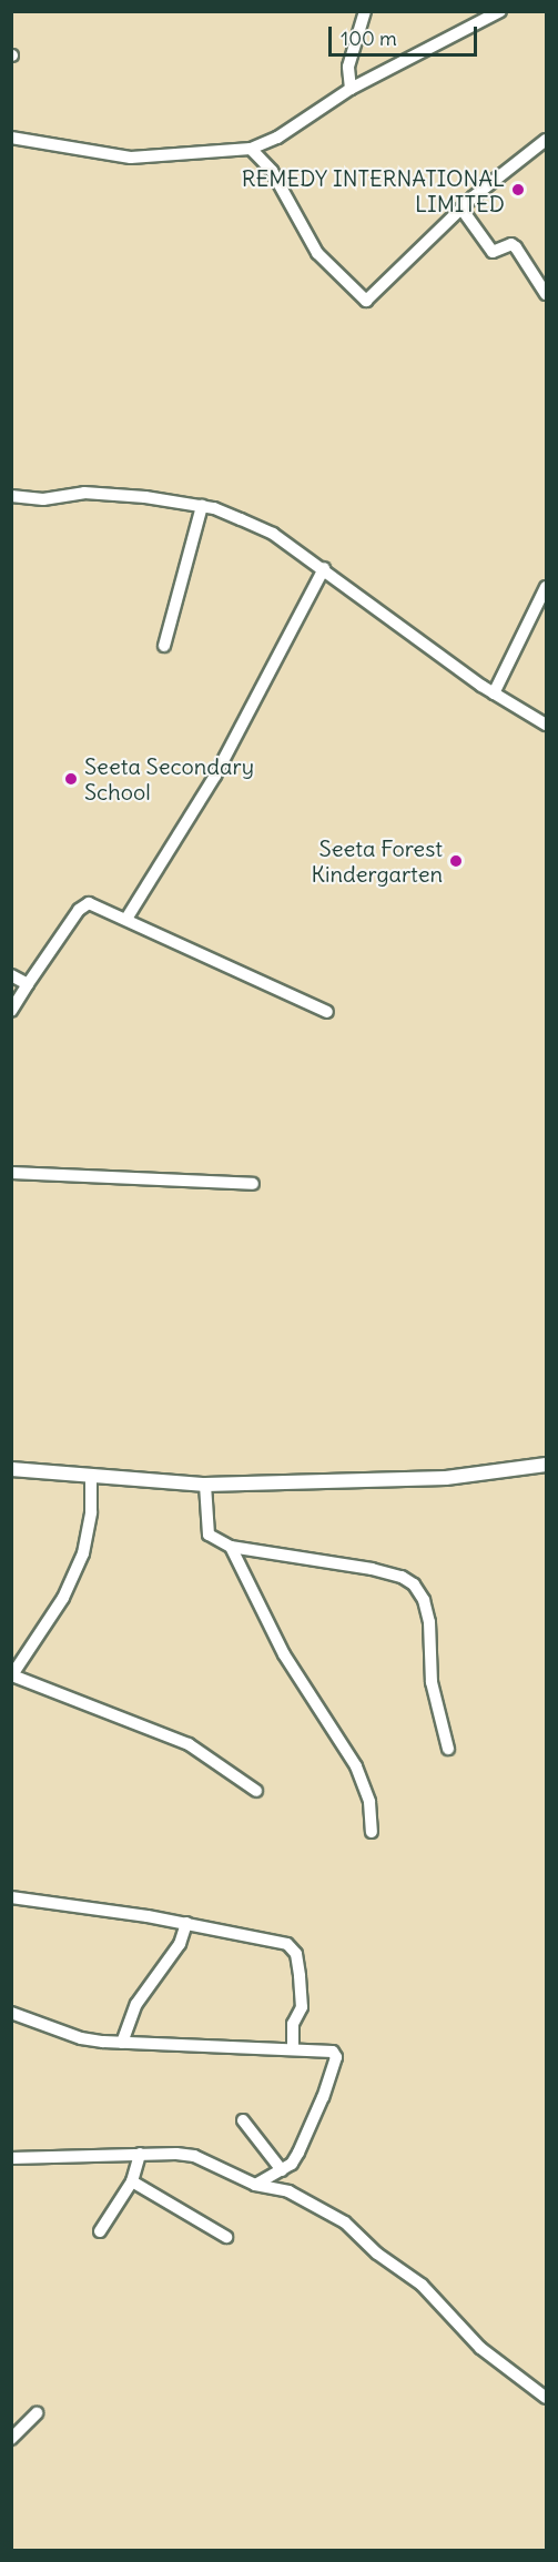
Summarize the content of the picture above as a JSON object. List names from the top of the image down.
{
  "places": ["REMEDY INTERNATIONAL LIMITED", "Seeta Secondary School", "Seeta Forest Kindergarten"],
  "scale_bar": "100 m"
}
